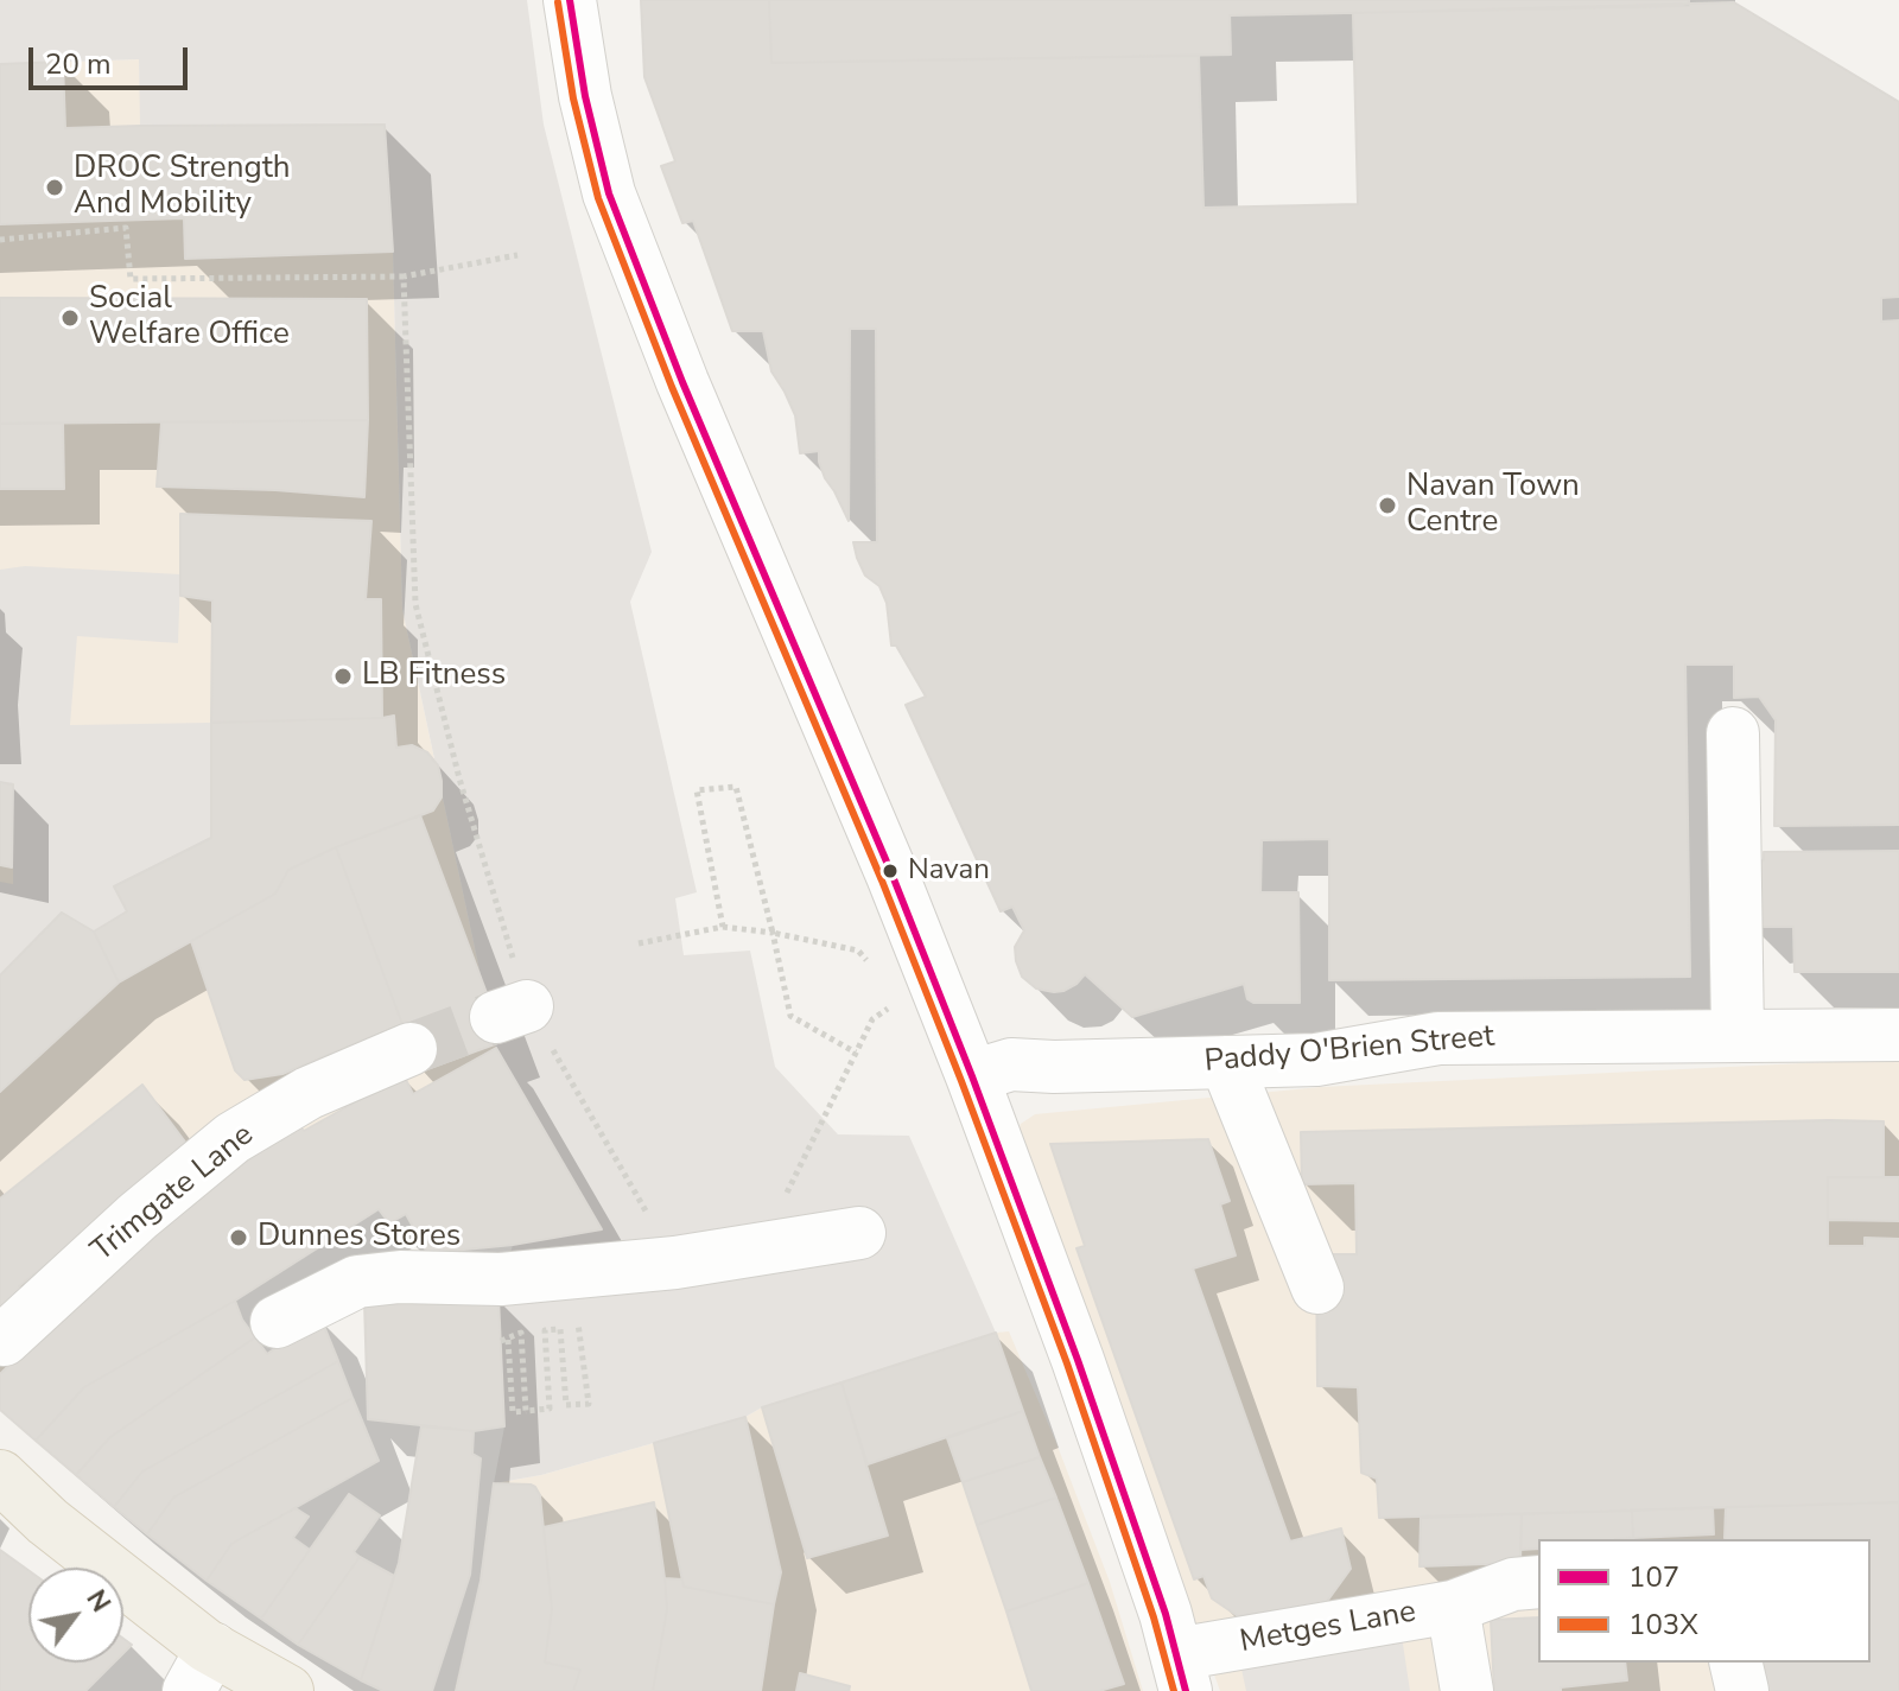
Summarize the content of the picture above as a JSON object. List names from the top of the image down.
{
  "streets": {
    "street": ["Paddy O'Brien Street", "Trimgate Lane", "Metges Lane"]
  },
  "places": [
    "DROC Strength And Mobility",
    "Social Welfare Office",
    "Navan Town Centre",
    "LB Fitness",
    "Navan",
    "Dunnes Stores"
  ],
  "lines": ["transit line 107", "transit line 103X"],
  "legend": ["107", "103X"],
  "scale_bar": "20 m",
  "north": "top right"
}
